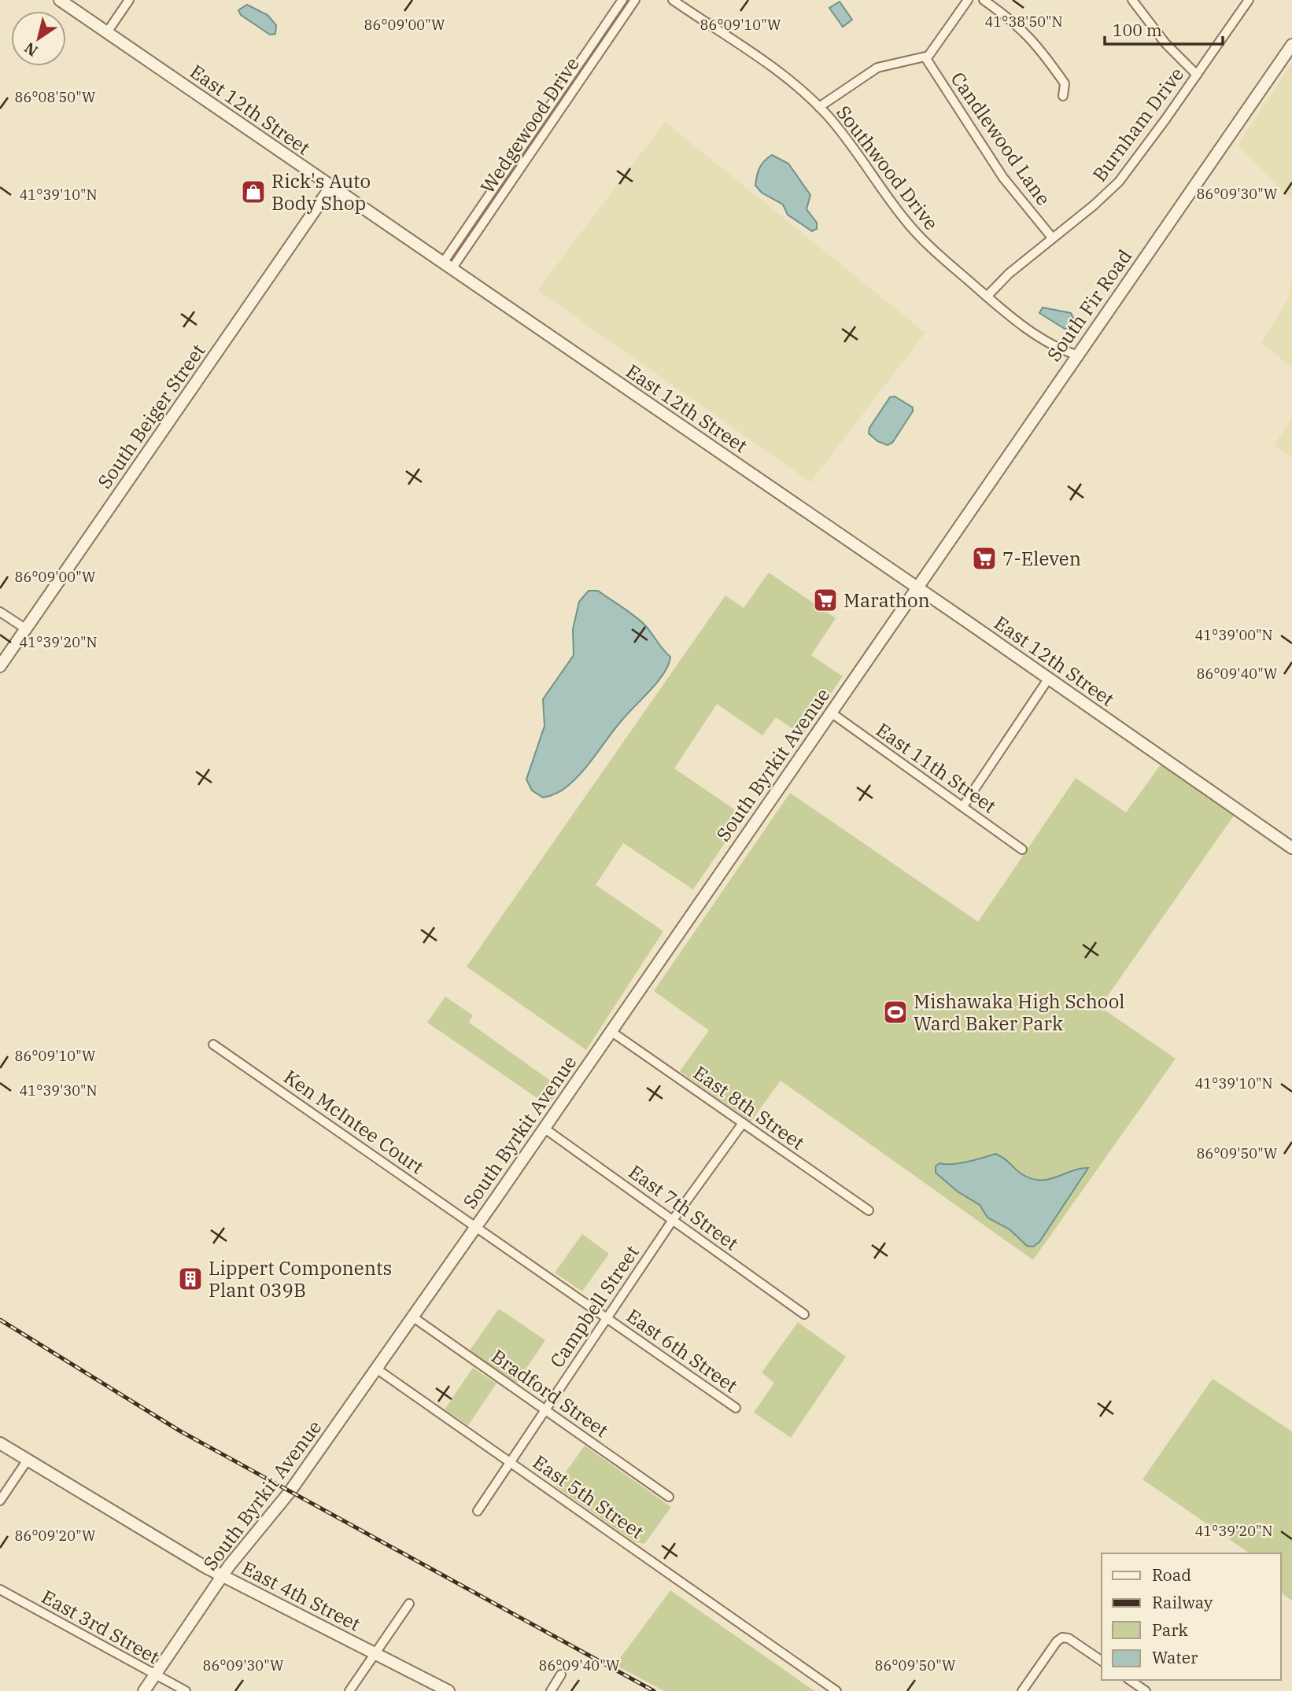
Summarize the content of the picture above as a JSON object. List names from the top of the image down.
{
  "streets": {
    "street": [
      "East 12th Street",
      "Burnham Drive",
      "Wedgewood Drive",
      "Candlewood Lane",
      "Southwood Drive",
      "South Fir Road",
      "South Beiger Street",
      "South Byrkit Avenue",
      "East 11th Street",
      "East 8th Street",
      "Ken McIntee Court",
      "East 7th Street",
      "Campbell Street",
      "East 6th Street",
      "Bradford Street",
      "East 5th Street",
      "East 4th Street",
      "East 3rd Street"
    ]
  },
  "crossings": [
    ["East 12th Street", "Wedgewood Drive"],
    ["East 12th Street", "South Fir Road"],
    ["East 12th Street", "South Beiger Street"],
    ["East 12th Street", "South Byrkit Avenue"],
    ["Burnham Drive", "Candlewood Lane"],
    ["Burnham Drive", "Southwood Drive"],
    ["Southwood Drive", "South Fir Road"],
    ["South Fir Road", "South Byrkit Avenue"],
    ["South Byrkit Avenue", "East 11th Street"],
    ["South Byrkit Avenue", "East 8th Street"],
    ["South Byrkit Avenue", "Ken McIntee Court"],
    ["South Byrkit Avenue", "East 7th Street"],
    ["South Byrkit Avenue", "East 6th Street"],
    ["South Byrkit Avenue", "Bradford Street"],
    ["South Byrkit Avenue", "East 5th Street"],
    ["South Byrkit Avenue", "East 4th Street"],
    ["South Byrkit Avenue", "East 3rd Street"],
    ["East 8th Street", "Campbell Street"],
    ["Ken McIntee Court", "East 6th Street"],
    ["East 7th Street", "Campbell Street"],
    ["Campbell Street", "East 6th Street"],
    ["Campbell Street", "Bradford Street"],
    ["Campbell Street", "East 5th Street"]
  ],
  "places": {
    "shop": ["Rick's Auto Body Shop"],
    "supermarket": ["7-Eleven", "Marathon"],
    "sports": ["Mishawaka High School Ward Baker Park"],
    "building": ["Lippert Components Plant 039B"]
  },
  "legend": [
    "Road",
    "Railway",
    "Park",
    "Water"
  ],
  "scale_bar": "100 m",
  "north": "bottom left",
  "coordinates": [
    "41°38'50\"N",
    "86°09'00\"W",
    "86°09'10\"W",
    "86°08'50\"W",
    "86°09'30\"W",
    "41°39'10\"N",
    "41°39'00\"N",
    "41°39'20\"N",
    "86°09'40\"W",
    "41°39'30\"N",
    "86°09'50\"W",
    "86°09'20\"W"
  ]
}
